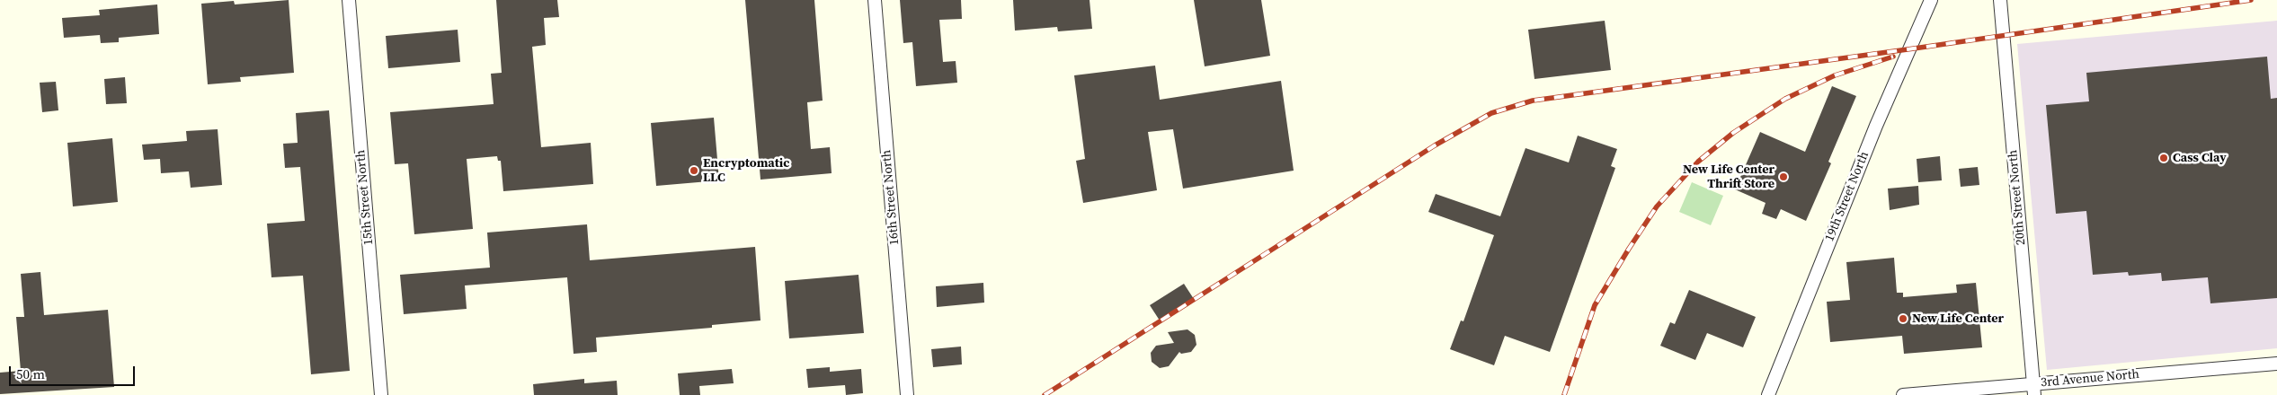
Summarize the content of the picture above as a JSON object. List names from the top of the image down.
{
  "streets": {
    "street": [
      "19th Street North",
      "15th Street North",
      "16th Street North",
      "20th Street North",
      "3rd Avenue North"
    ]
  },
  "crossings": [
    ["20th Street North", "3rd Avenue North"]
  ],
  "places": [
    "Cass Clay",
    "Encryptomatic LLC",
    "New Life Center Thrift Store",
    "New Life Center"
  ],
  "scale_bar": "50 m"
}
